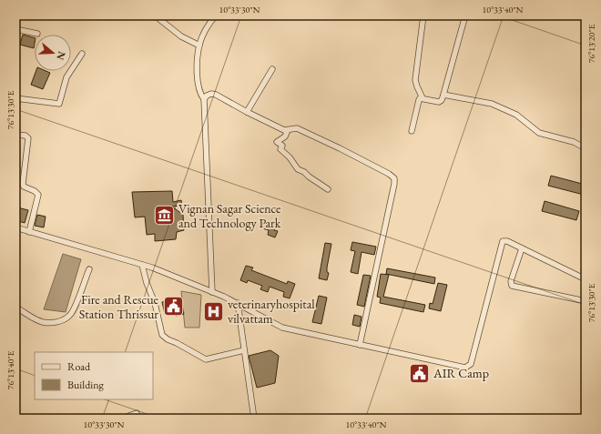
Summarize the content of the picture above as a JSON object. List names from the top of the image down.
{
  "places": {
    "museum": ["Vignan Sagar Science and Technology Park"],
    "public building": ["Fire and Rescue Station Thrissur", "AIR Camp"],
    "hospital": ["veterinaryhospital vilvattam"]
  },
  "legend": ["Road", "Building"],
  "north": "right",
  "coordinates": [
    "10°33'30\"N",
    "10°33'40\"N",
    "76°13'20\"E",
    "76°13'30\"E",
    "76°13'40\"E"
  ]
}
